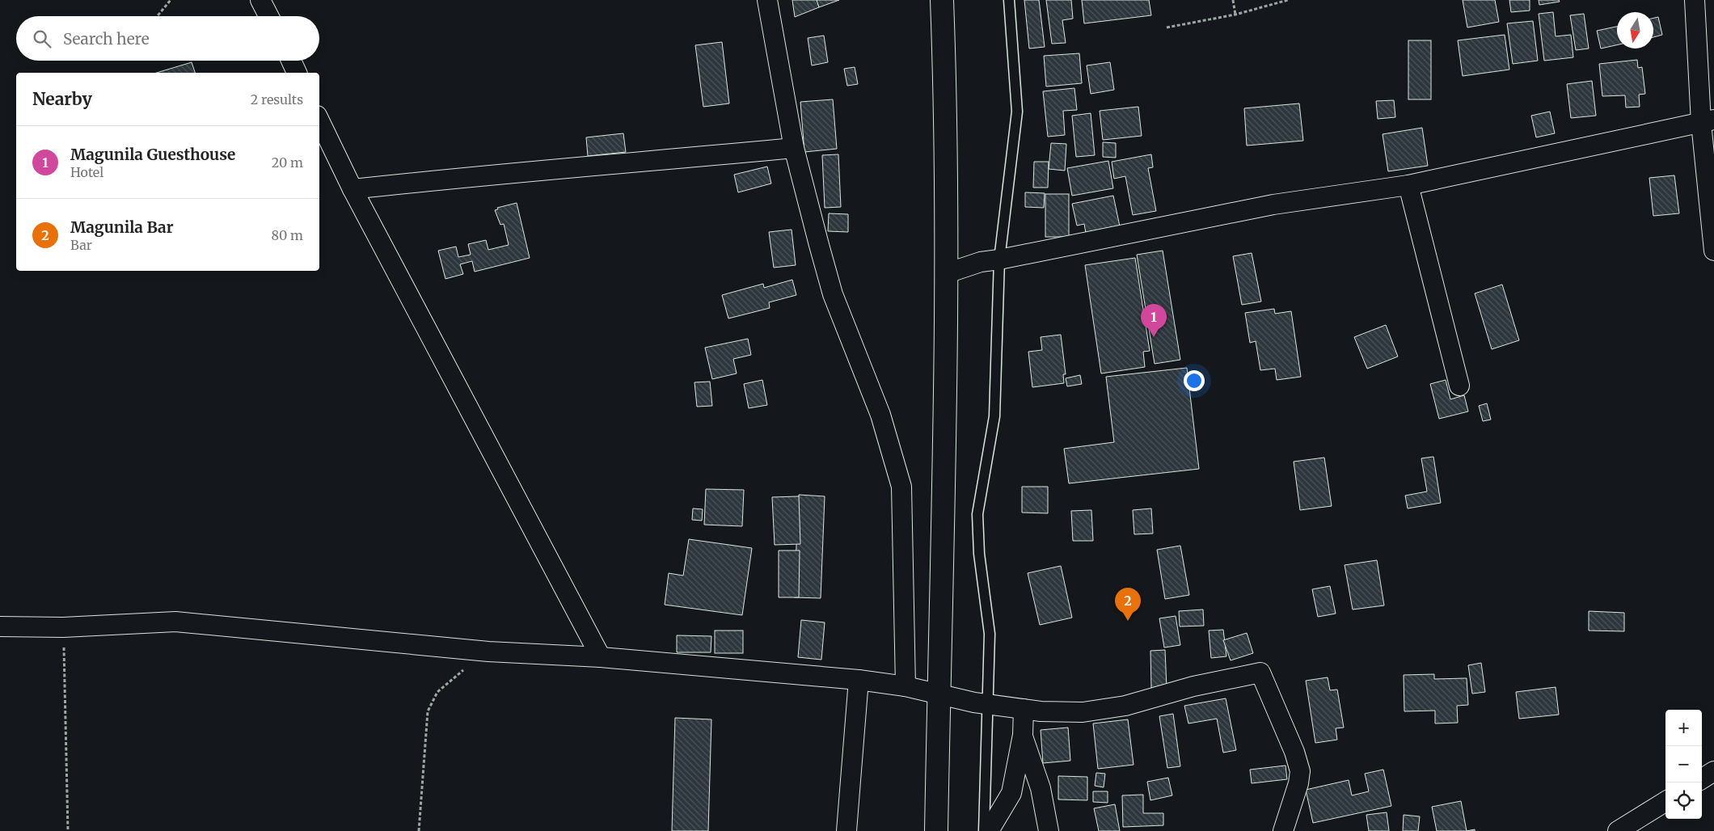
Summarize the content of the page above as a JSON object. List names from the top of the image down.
{
  "north": "bottom",
  "page": {
    "search": "Search here",
    "heading": ["Nearby", "2 results"],
    "list": [
      {
        "mark": "1",
        "name": "Magunila Guesthouse",
        "note": "Hotel",
        "value": "20 m"
      },
      {
        "mark": "2",
        "name": "Magunila Bar",
        "note": "Bar",
        "value": "80 m"
      }
    ],
    "pins": ["1", "2"],
    "map_buttons": ["+", "−"]
  }
}
